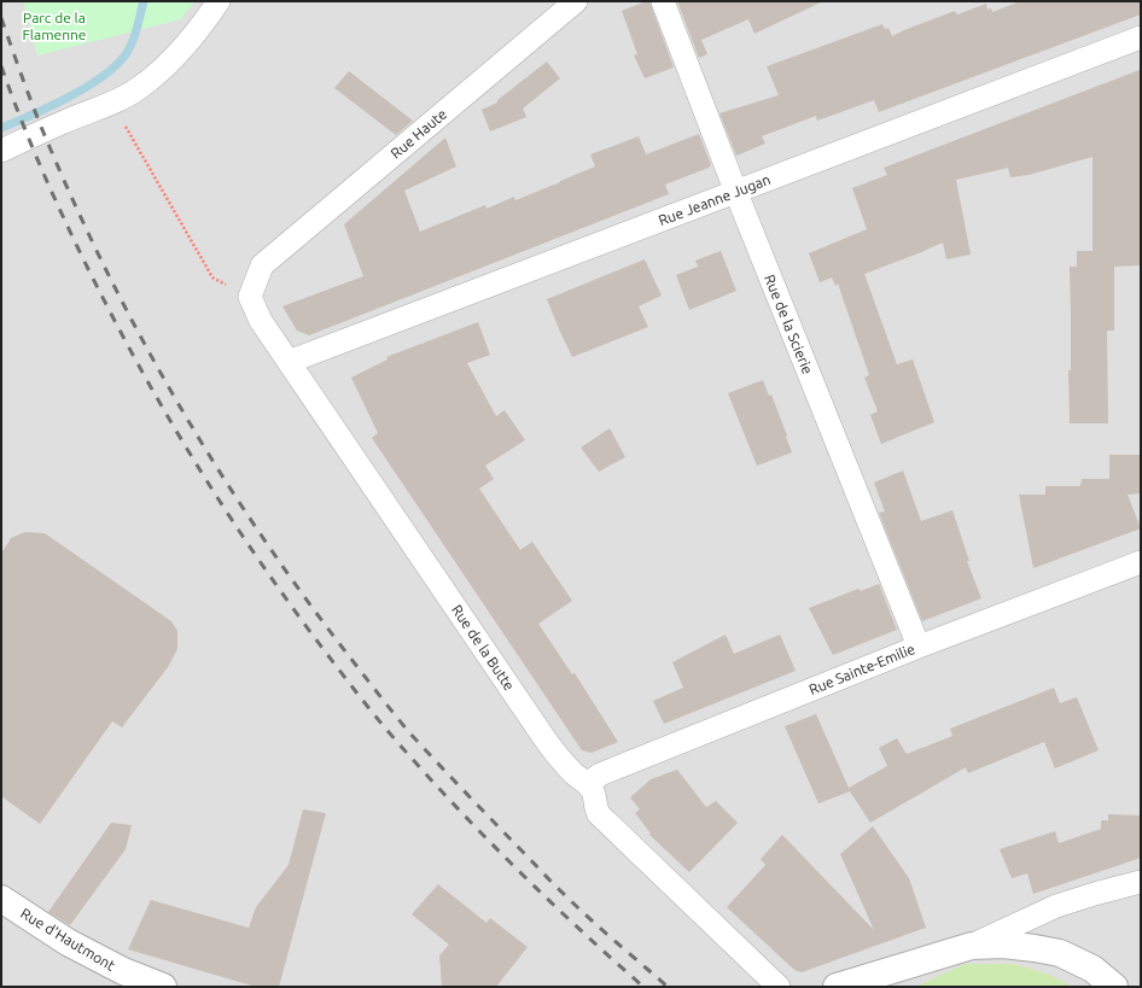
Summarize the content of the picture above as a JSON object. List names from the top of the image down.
{
  "streets": {
    "street": [
      "Rue Haute",
      "Rue Jeanne Jugan",
      "Rue de la Scierie",
      "Rue de la Butte",
      "Rue Sainte-Emilie",
      "Rue d'Hautmont"
    ]
  },
  "crossings": [
    ["Rue Haute", "Rue de la Butte"],
    ["Rue Jeanne Jugan", "Rue de la Scierie"],
    ["Rue Jeanne Jugan", "Rue de la Butte"],
    ["Rue de la Scierie", "Rue Sainte-Emilie"],
    ["Rue de la Butte", "Rue Sainte-Emilie"]
  ],
  "parks": ["Parc de la Flamenne"]
}
